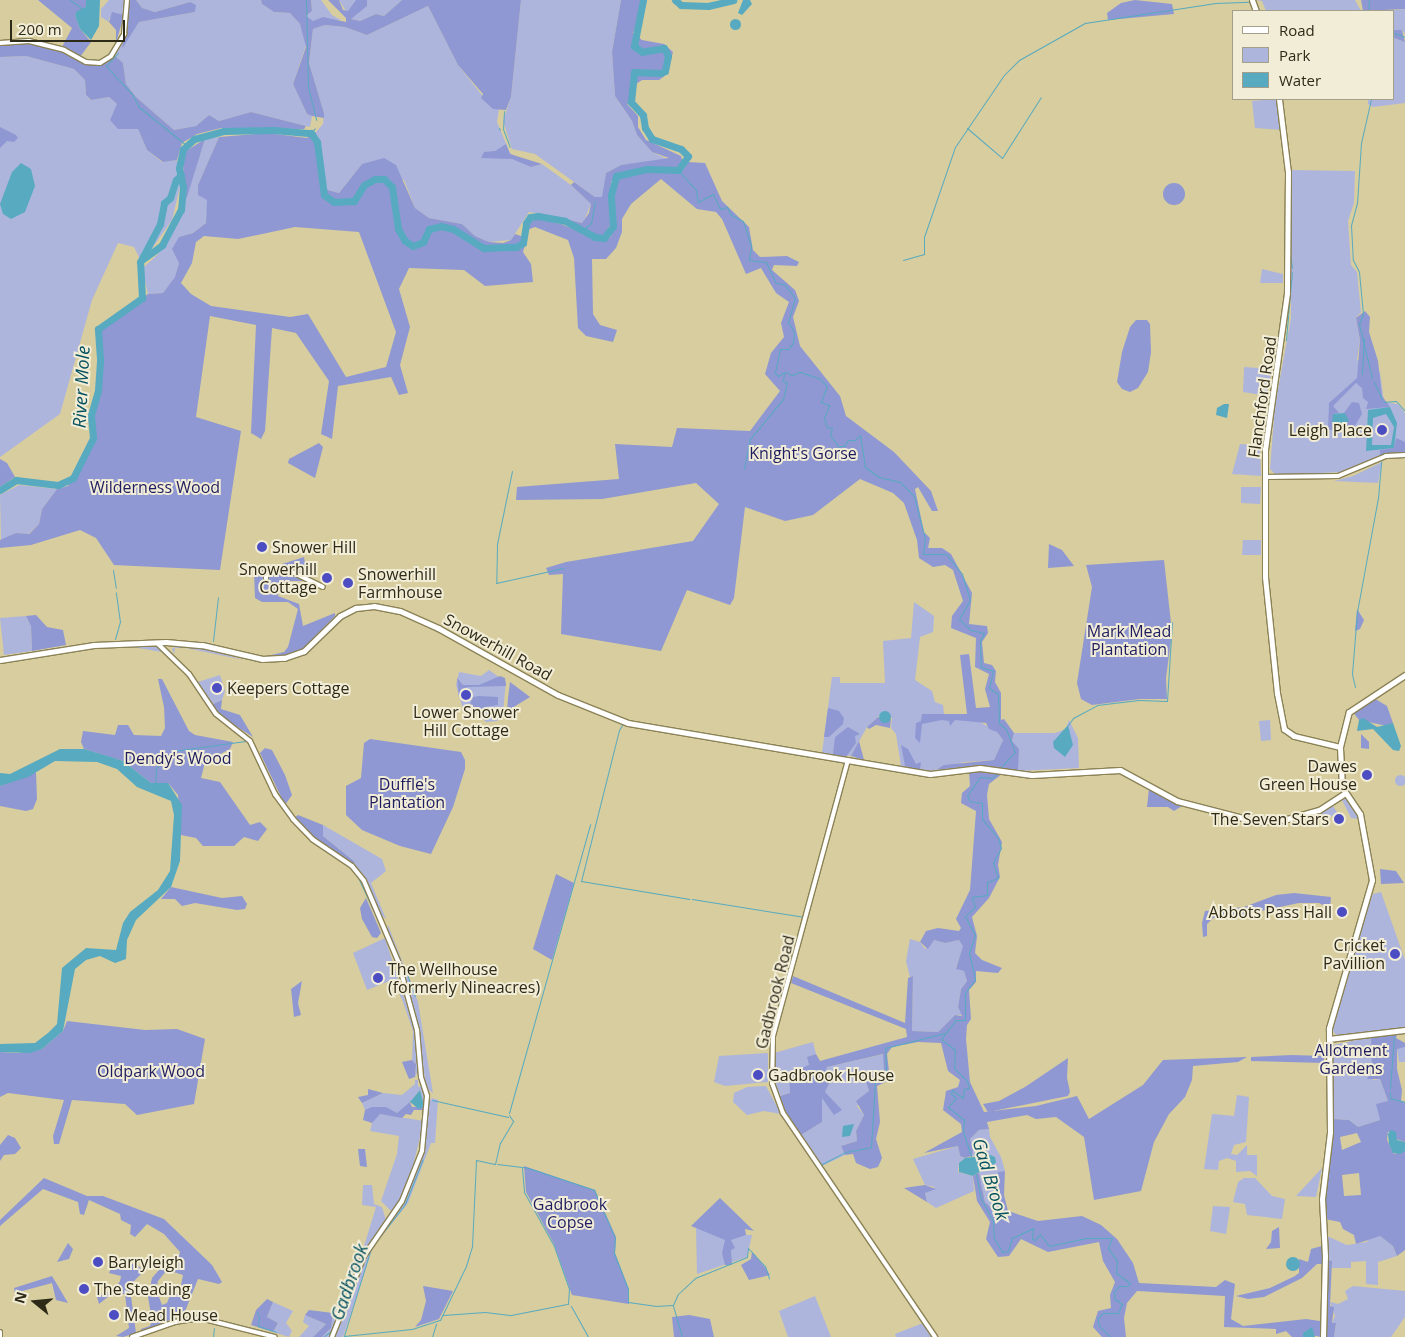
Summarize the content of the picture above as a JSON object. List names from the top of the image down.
{
  "streets": {
    "street": ["Flanchford Road", "Snowerhill Road", "Gadbrook Road"]
  },
  "crossings": [
    ["Snowerhill Road", "Gadbrook Road"]
  ],
  "water": ["River Mole", "Gad Brook", "Gadbrook"],
  "parks": [
    "Knight's Gorse",
    "Wilderness Wood",
    "Mark Mead Plantation",
    "Dendy's Wood",
    "Duffle's Plantation",
    "Allotment Gardens",
    "Oldpark Wood",
    "Gadbrook Copse"
  ],
  "places": [
    "Leigh Place",
    "Snower Hill",
    "Snowerhill Cottage",
    "Snowerhill Farmhouse",
    "Keepers Cottage",
    "Lower Snower Hill Cottage",
    "Dawes Green House",
    "The Seven Stars",
    "Abbots Pass Hall",
    "Cricket Pavillion",
    "The Wellhouse (formerly Nineacres)",
    "Gadbrook House",
    "Barryleigh",
    "The Steading",
    "Mead House"
  ],
  "legend": ["Road", "Park", "Water"],
  "scale_bar": "200 m",
  "north": "left"
}
